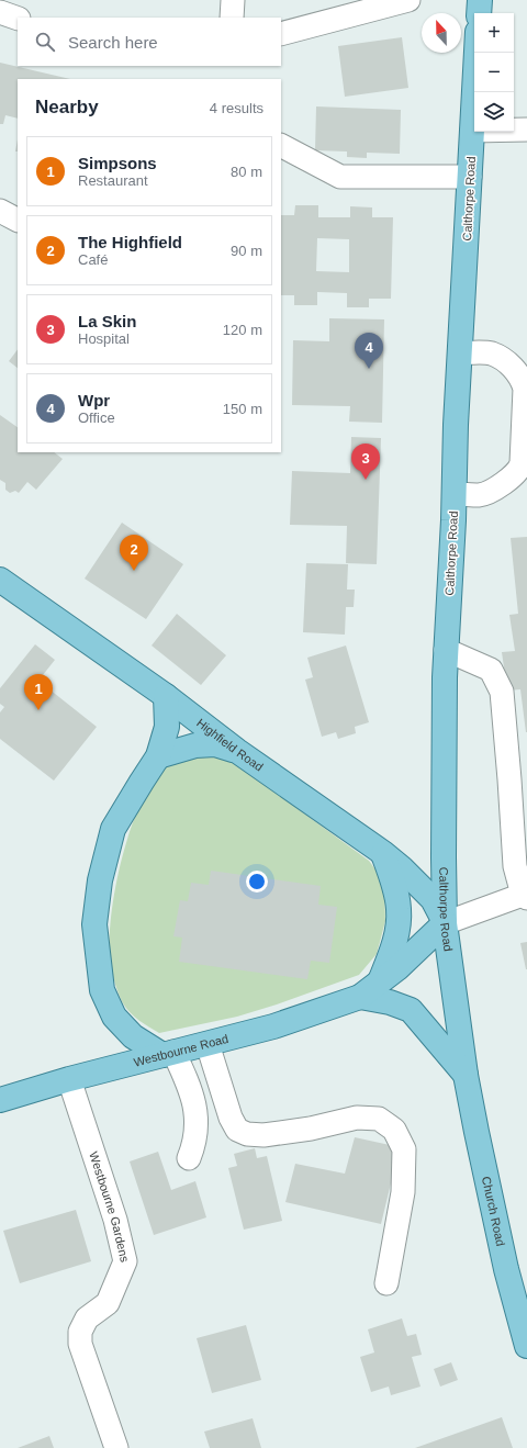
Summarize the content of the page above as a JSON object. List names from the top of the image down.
{
  "streets": {
    "main road": [
      "Calthorpe Road",
      "Highfield Road",
      "Westbourne Road",
      "Church Road"
    ],
    "street": ["Westbourne Gardens"]
  },
  "crossings": [
    ["Calthorpe Road", "Highfield Road"],
    ["Calthorpe Road", "Church Road"],
    ["Westbourne Road", "Westbourne Gardens"]
  ],
  "north": "top",
  "page": {
    "map_buttons": ["+", "−"],
    "search": "Search here",
    "heading": ["Nearby", "4 results"],
    "list": [
      {
        "mark": "1",
        "name": "Simpsons",
        "note": "Restaurant",
        "value": "80 m"
      },
      {
        "mark": "2",
        "name": "The Highfield",
        "note": "Café",
        "value": "90 m"
      },
      {
        "mark": "3",
        "name": "La Skin",
        "note": "Hospital",
        "value": "120 m"
      },
      {
        "mark": "4",
        "name": "Wpr",
        "note": "Office",
        "value": "150 m"
      }
    ],
    "pins": [
      "4",
      "3",
      "2",
      "1"
    ]
  }
}
